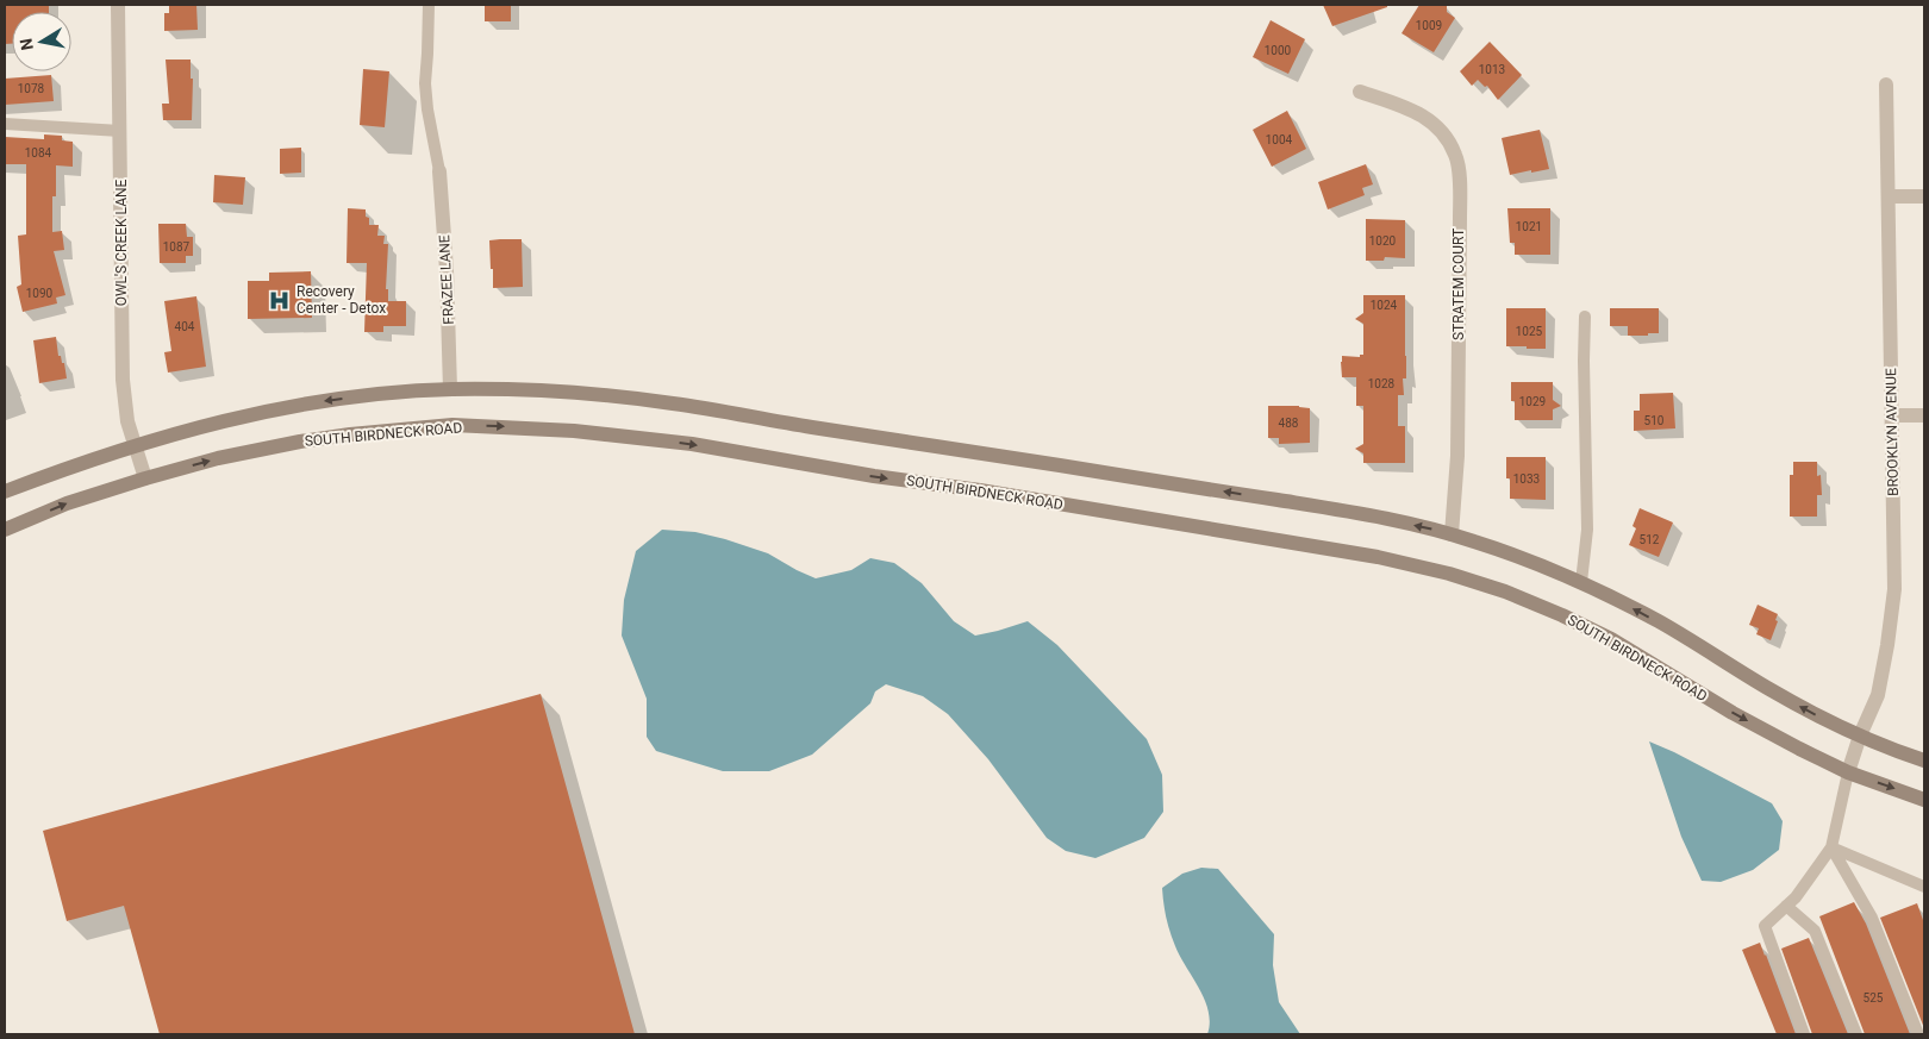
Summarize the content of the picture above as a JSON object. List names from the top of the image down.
{
  "streets": {
    "main road": ["SOUTH BIRDNECK ROAD"],
    "street": [
      "OWL'S CREEK LANE",
      "FRAZEE LANE",
      "STRATEM COURT",
      "BROOKLYN AVENUE"
    ]
  },
  "crossings": [
    ["OWL'S CREEK LANE", "SOUTH BIRDNECK ROAD"],
    ["BROOKLYN AVENUE", "SOUTH BIRDNECK ROAD"]
  ],
  "places": {
    "hospital": ["Recovery Center - Detox"]
  },
  "house_numbers": [
    "1009",
    "1000",
    "1013",
    "1078",
    "1004",
    "1084",
    "1021",
    "1020",
    "1087",
    "1090",
    "1024",
    "404",
    "1025",
    "1028",
    "1029",
    "510",
    "488",
    "1033",
    "512",
    "525"
  ],
  "north": "left"
}
